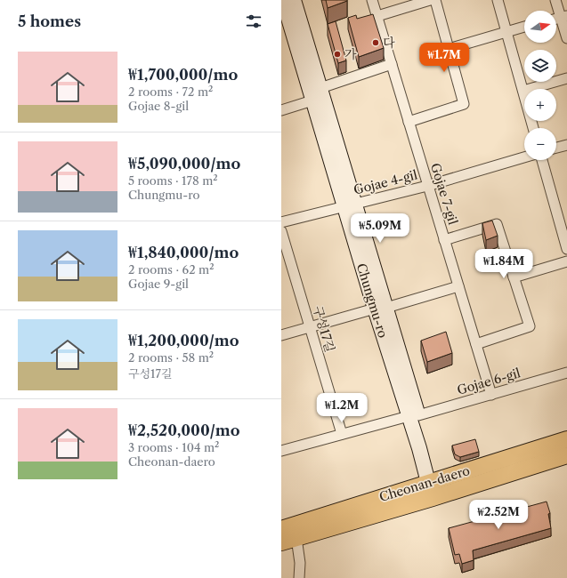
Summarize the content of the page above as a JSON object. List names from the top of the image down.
{
  "streets": {
    "main road": ["Chungmu-ro", "Cheonan-daero"],
    "street": [
      "Gojae 4-gil",
      "Gojae 7-gil",
      "구성17길",
      "Gojae 6-gil"
    ]
  },
  "crossings": [
    ["Gojae 4-gil", "Gojae 7-gil"],
    ["Gojae 4-gil", "Chungmu-ro"],
    ["Gojae 7-gil", "Chungmu-ro"],
    ["Gojae 7-gil", "Gojae 6-gil"],
    ["Chungmu-ro", "Gojae 6-gil"],
    ["Chungmu-ro", "Cheonan-daero"],
    ["구성17길", "Gojae 6-gil"]
  ],
  "places": ["다", "가"],
  "north": "right",
  "page": {
    "heading": "5 homes",
    "map_buttons": ["+", "−"],
    "list": [
      {
        "name": "₩1,700,000/mo",
        "note": "2 rooms · 72 m² · Gojae 8-gil"
      },
      {
        "name": "₩5,090,000/mo",
        "note": "5 rooms · 178 m² · Chungmu-ro"
      },
      {
        "name": "₩1,840,000/mo",
        "note": "2 rooms · 62 m² · Gojae 9-gil"
      },
      {
        "name": "₩1,200,000/mo",
        "note": "2 rooms · 58 m² · 구성17길"
      },
      {
        "name": "₩2,520,000/mo",
        "note": "3 rooms · 104 m² · Cheonan-daero"
      }
    ],
    "price": [
      "₩1.7M",
      "₩5.09M",
      "₩1.84M",
      "₩1.2M",
      "₩2.52M"
    ]
  }
}
